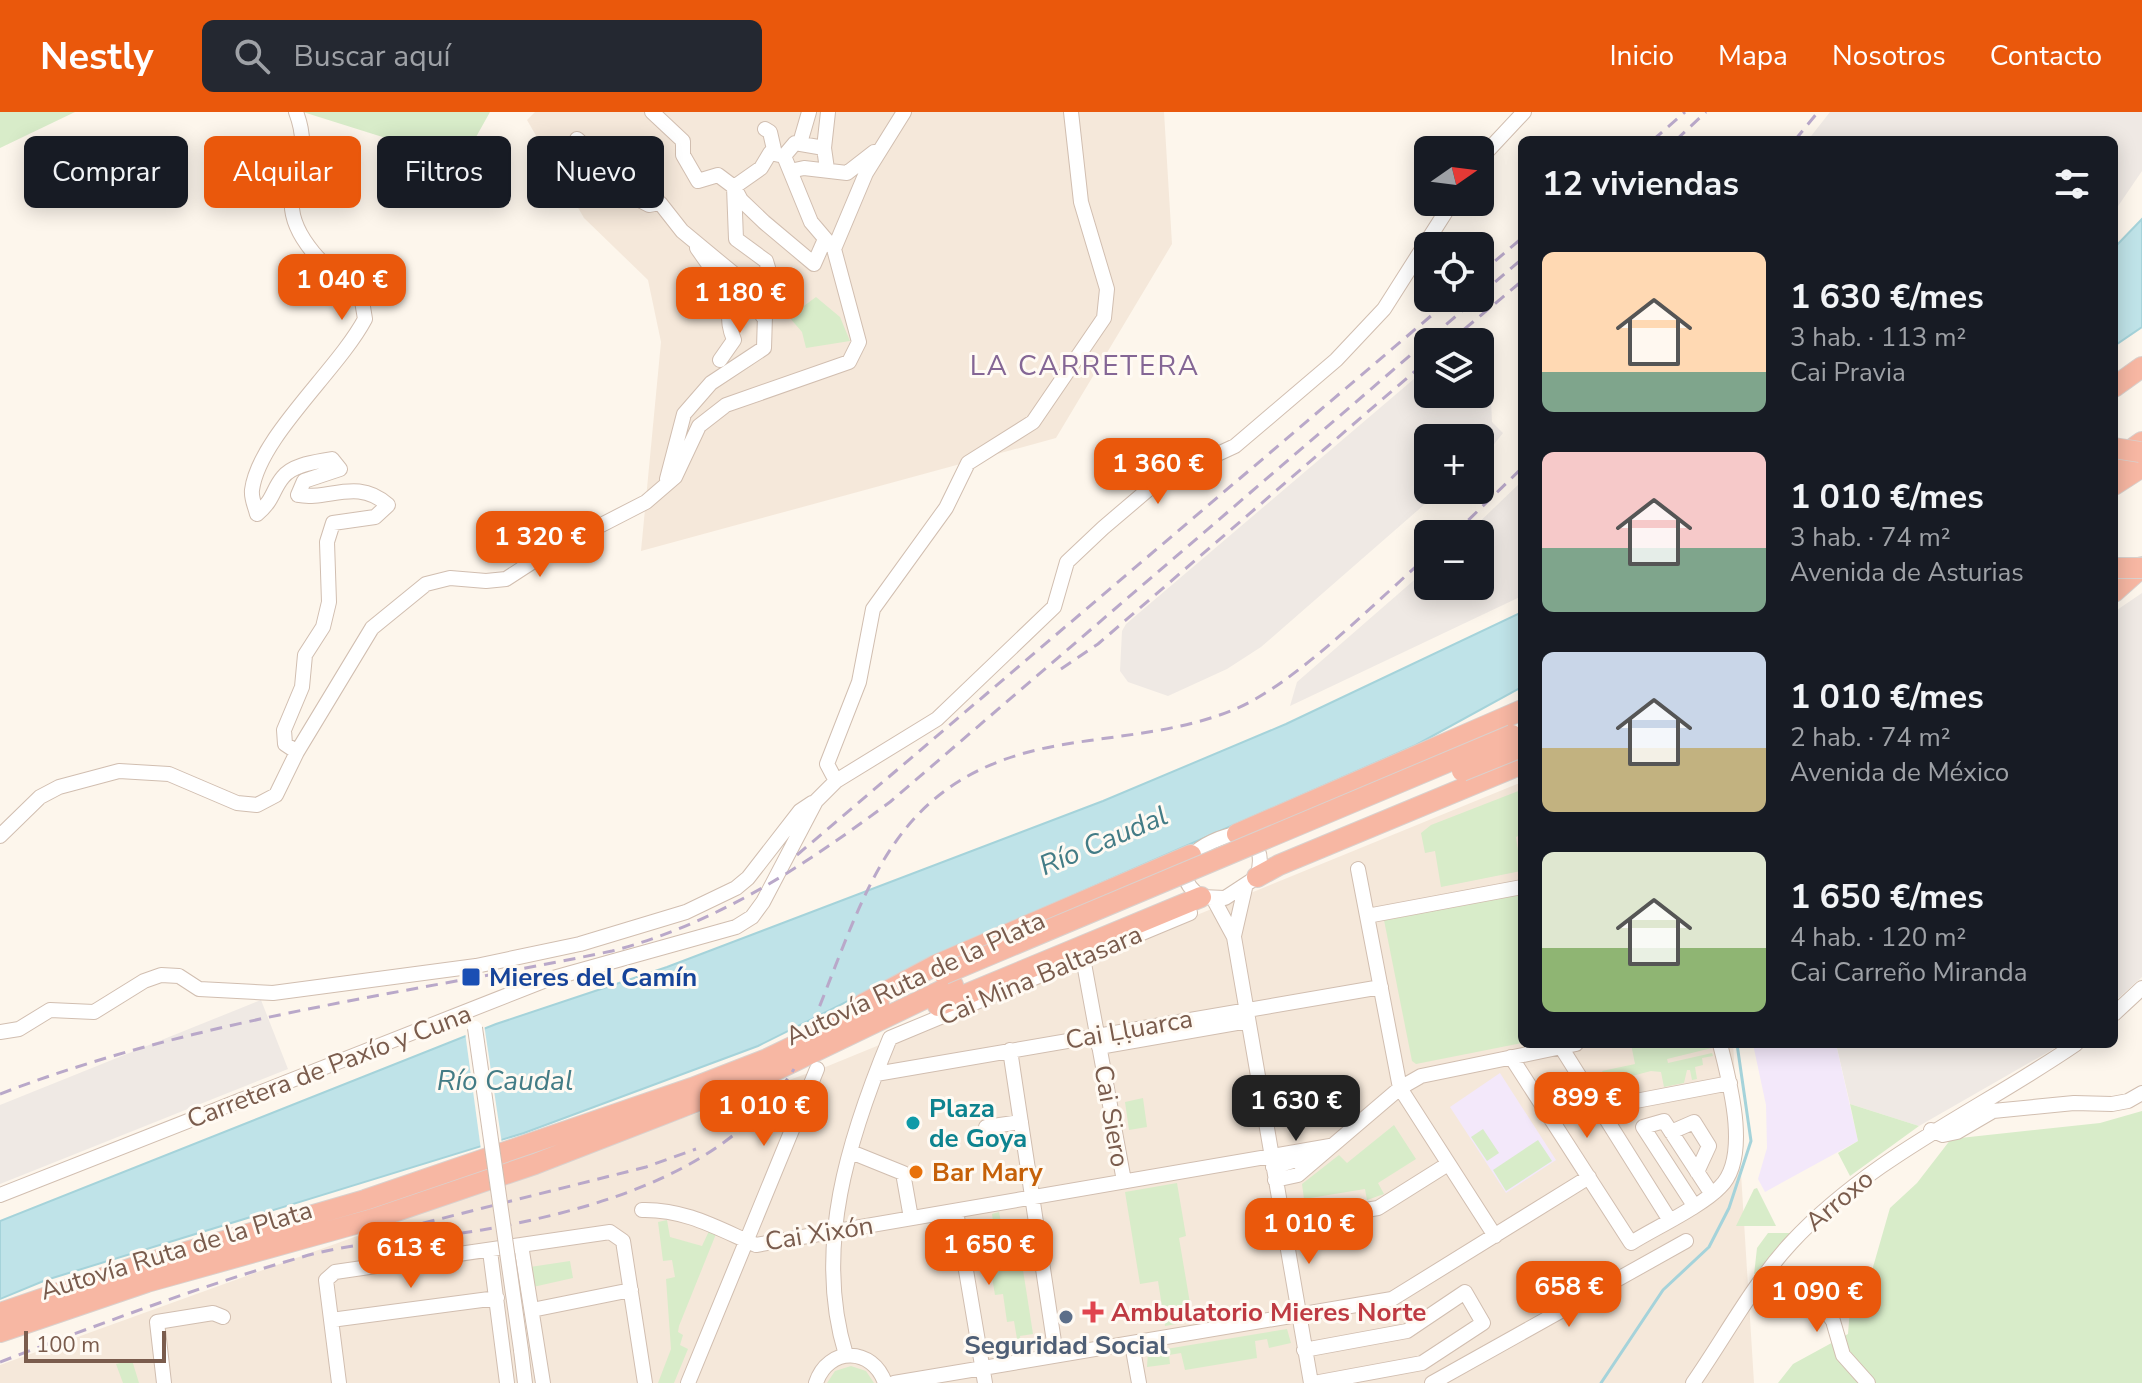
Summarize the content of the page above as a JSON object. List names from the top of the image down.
{
  "streets": {
    "highway": ["Autovía Ruta de la Plata"],
    "street": [
      "Cai Mina Baltasara",
      "Cai Ḷḷuarca",
      "Carretera de Paxío y Cuna",
      "Cai Siero",
      "Arroxo",
      "Cai Xixón"
    ]
  },
  "crossings": [
    ["Cai Mina Baltasara", "Cai Ḷḷuarca"],
    ["Cai Mina Baltasara", "Cai Siero"],
    ["Cai Ḷḷuarca", "Cai Siero"],
    ["Cai Siero", "Cai Xixón"]
  ],
  "districts": ["LA CARRETERA"],
  "water": ["Río Caudal"],
  "places": {
    "transit": ["Mieres del Camín"],
    "other": ["Plaza de Goya", "Bar Mary", "Seguridad Social"],
    "health": ["Ambulatorio Mieres Norte"]
  },
  "scale_bar": "100 m",
  "north": "right",
  "page": {
    "header": "Nestly",
    "search": "Buscar aquí",
    "nav": [
      "Inicio",
      "Mapa",
      "Nosotros",
      "Contacto"
    ],
    "map_buttons": ["+", "−"],
    "chip": [
      "Comprar",
      "Alquilar",
      "Filtros",
      "Nuevo"
    ],
    "heading": "12 viviendas",
    "list": [
      {
        "name": "1 630 €/mes",
        "note": "3 hab. · 113 m² · Cai Pravia"
      },
      {
        "name": "1 010 €/mes",
        "note": "3 hab. · 74 m² · Avenida de Asturias"
      },
      {
        "name": "1 010 €/mes",
        "note": "2 hab. · 74 m² · Avenida de México"
      },
      {
        "name": "1 650 €/mes",
        "note": "4 hab. · 120 m² · Cai Carreño Miranda"
      }
    ],
    "price": [
      "1 040 €",
      "1 180 €",
      "1 360 €",
      "1 320 €",
      "899 €",
      "1 630 €",
      "1 010 €",
      "1 010 €",
      "1 650 €",
      "613 €",
      "658 €",
      "1 090 €"
    ],
    "scale": "100 m"
  }
}
